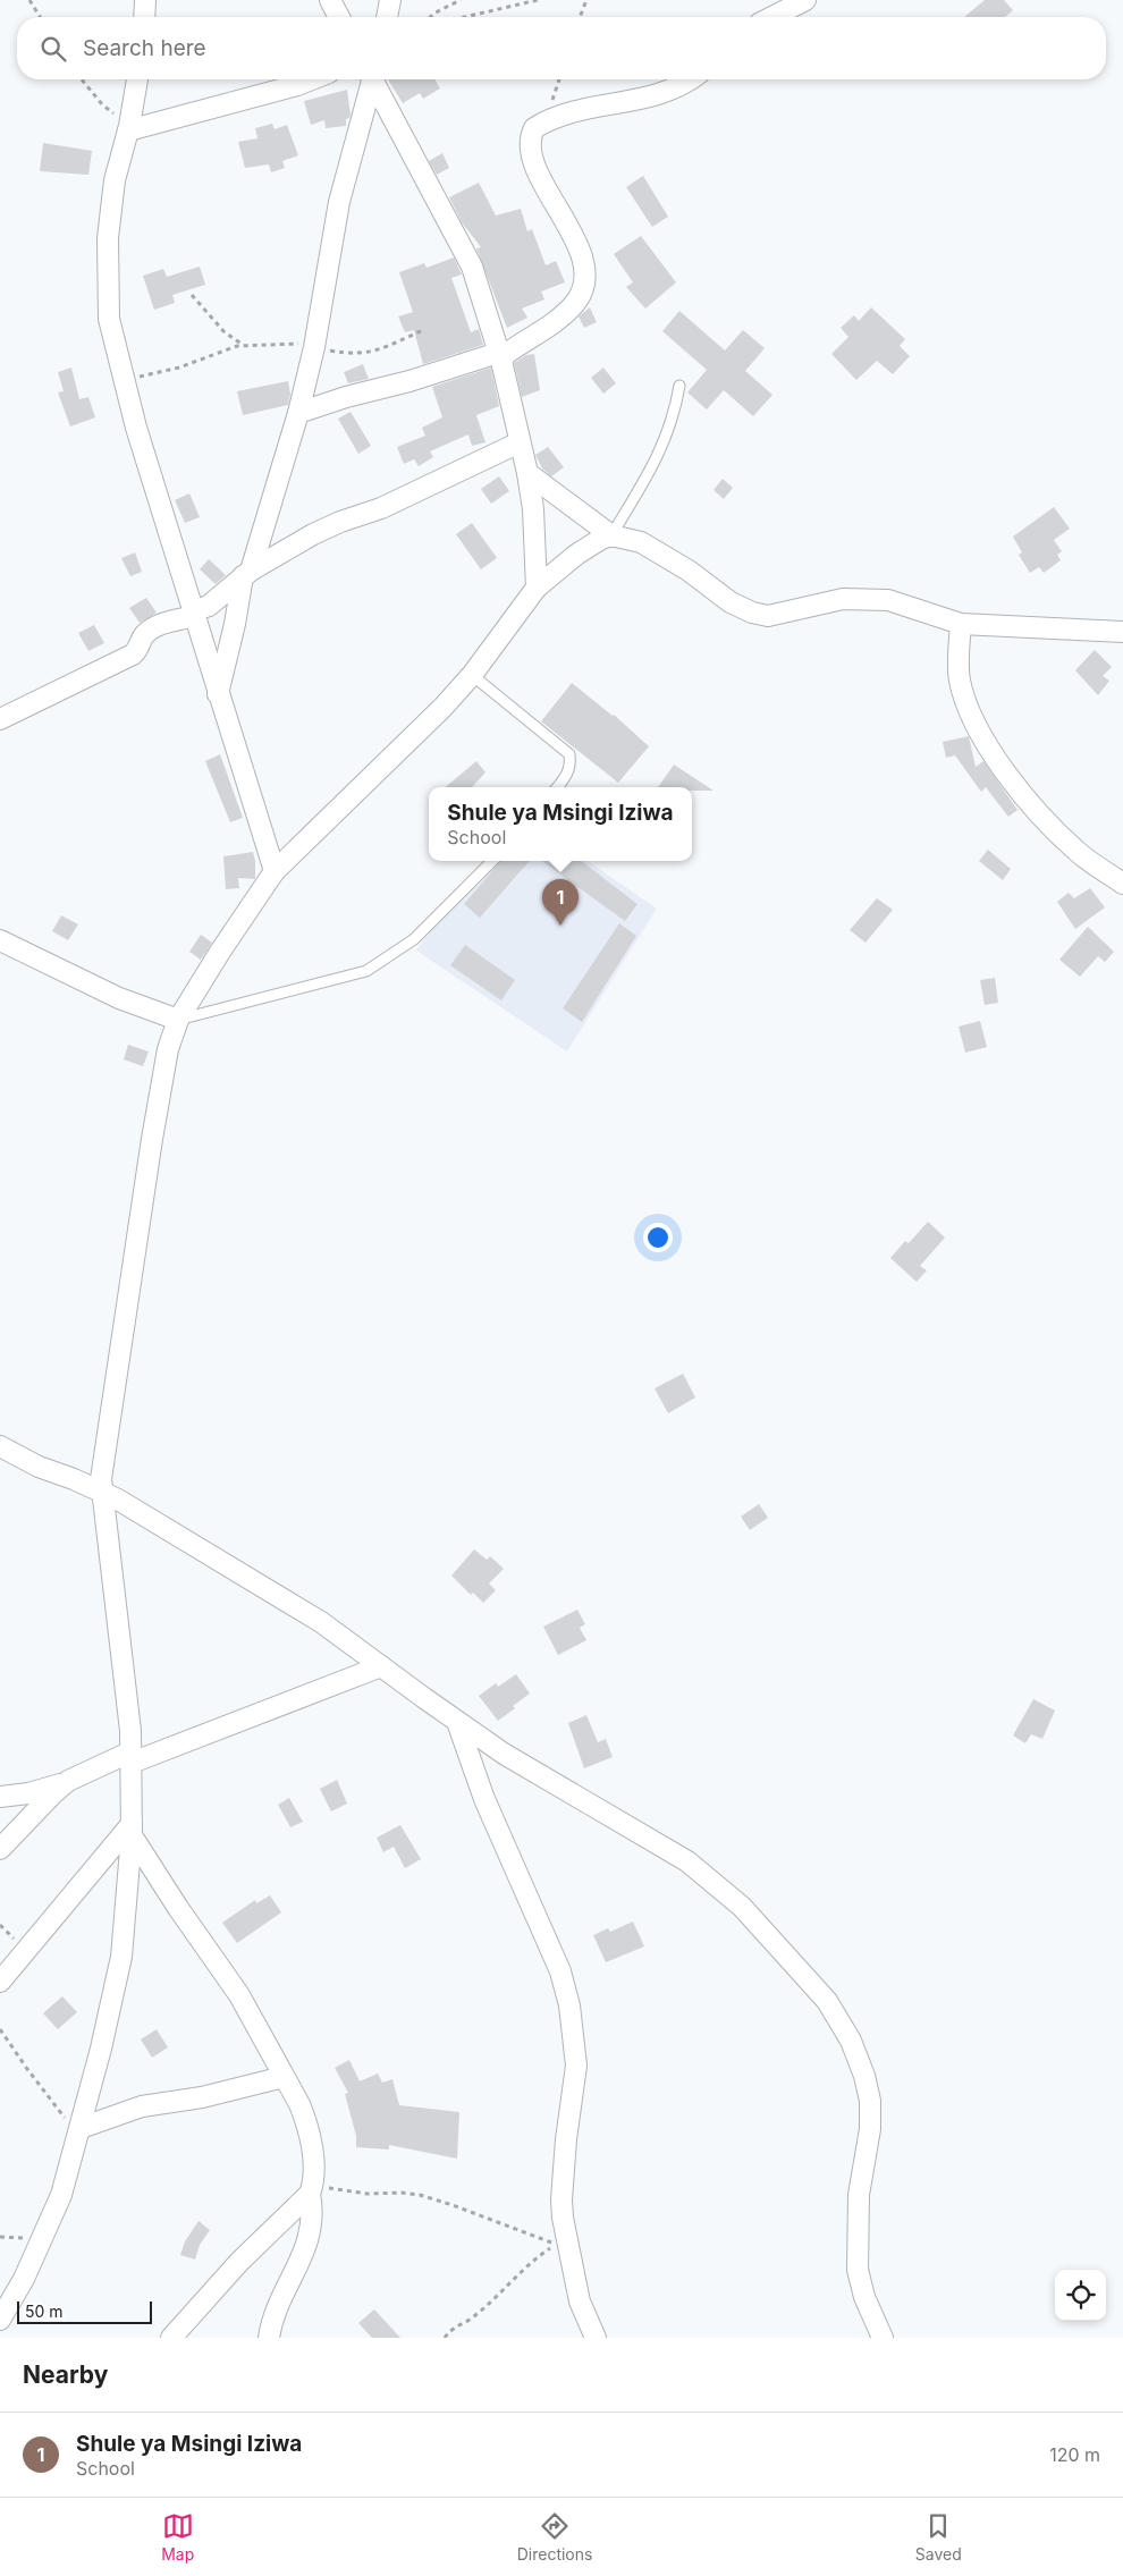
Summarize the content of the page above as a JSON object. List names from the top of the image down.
{
  "scale_bar": "50 m",
  "page": {
    "search": "Search here",
    "popup": ["Shule ya Msingi Iziwa", "School"],
    "pins": "1",
    "scale": "50 m",
    "heading": "Nearby",
    "list": [
      {
        "mark": "1",
        "name": "Shule ya Msingi Iziwa",
        "note": "School",
        "value": "120 m"
      }
    ],
    "nav": ["Map", "Directions", "Saved"]
  }
}
